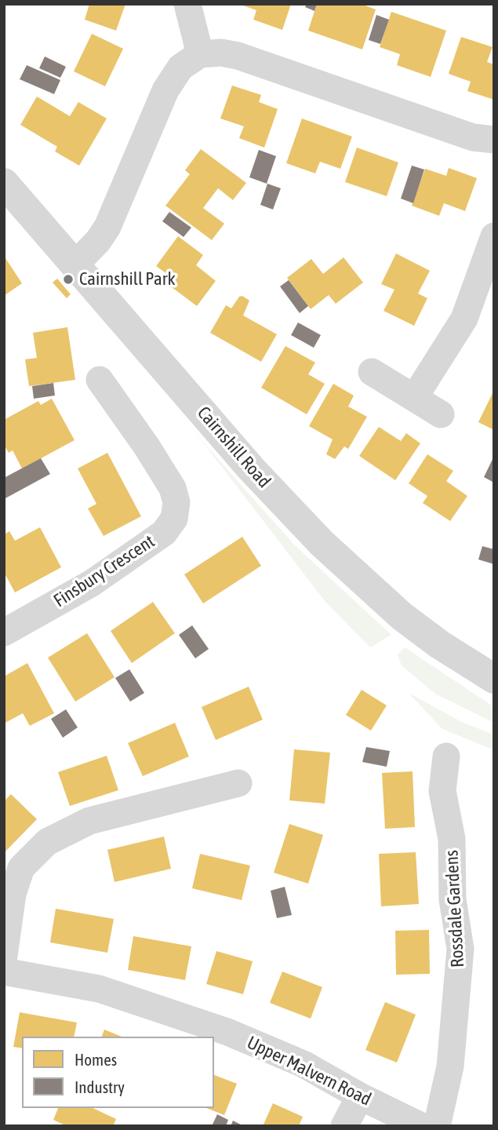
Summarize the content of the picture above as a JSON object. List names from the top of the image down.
{
  "streets": {
    "street": [
      "Cairnshill Road",
      "Finsbury Crescent",
      "Rossdale Gardens",
      "Upper Malvern Road"
    ]
  },
  "places": ["Cairnshill Park"],
  "legend": ["Homes", "Industry"]
}
